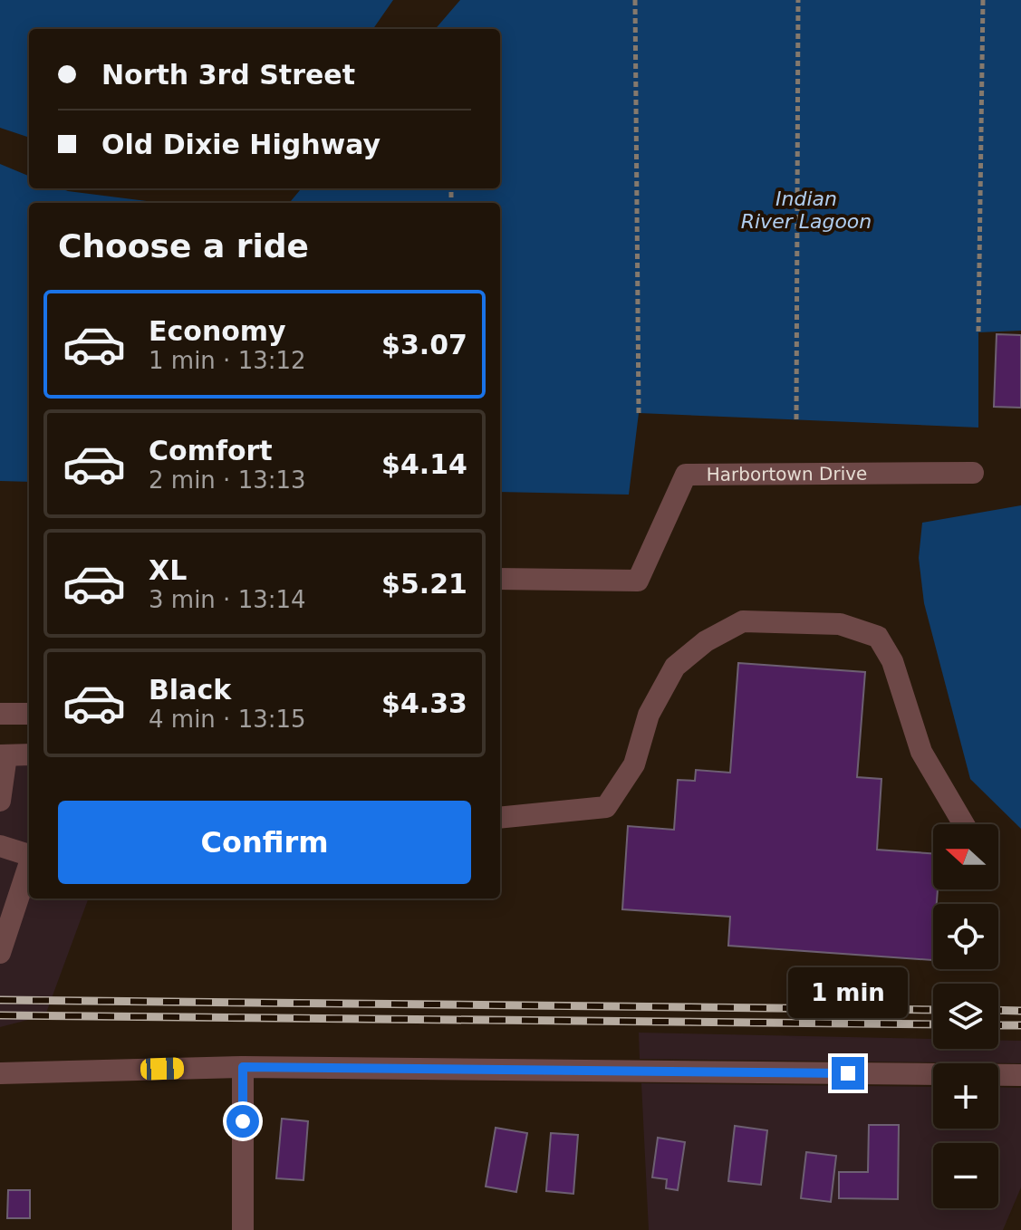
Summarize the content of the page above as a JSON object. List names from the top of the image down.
{
  "streets": {
    "street": ["Harbortown Drive"]
  },
  "water": ["Indian River Lagoon"],
  "north": "left",
  "page": {
    "banner": ["North 3rd Street", "Old Dixie Highway"],
    "heading": "Choose a ride",
    "list": [
      {
        "name": "Economy",
        "note": "1 min · 13:12",
        "value": "$3.07"
      },
      {
        "name": "Comfort",
        "note": "2 min · 13:13",
        "value": "$4.14"
      },
      {
        "name": "XL",
        "note": "3 min · 13:14",
        "value": "$5.21"
      },
      {
        "name": "Black",
        "note": "4 min · 13:15",
        "value": "$4.33"
      }
    ],
    "buttons": "Confirm",
    "map_buttons": ["+", "−"],
    "bubble": "1 min"
  }
}
